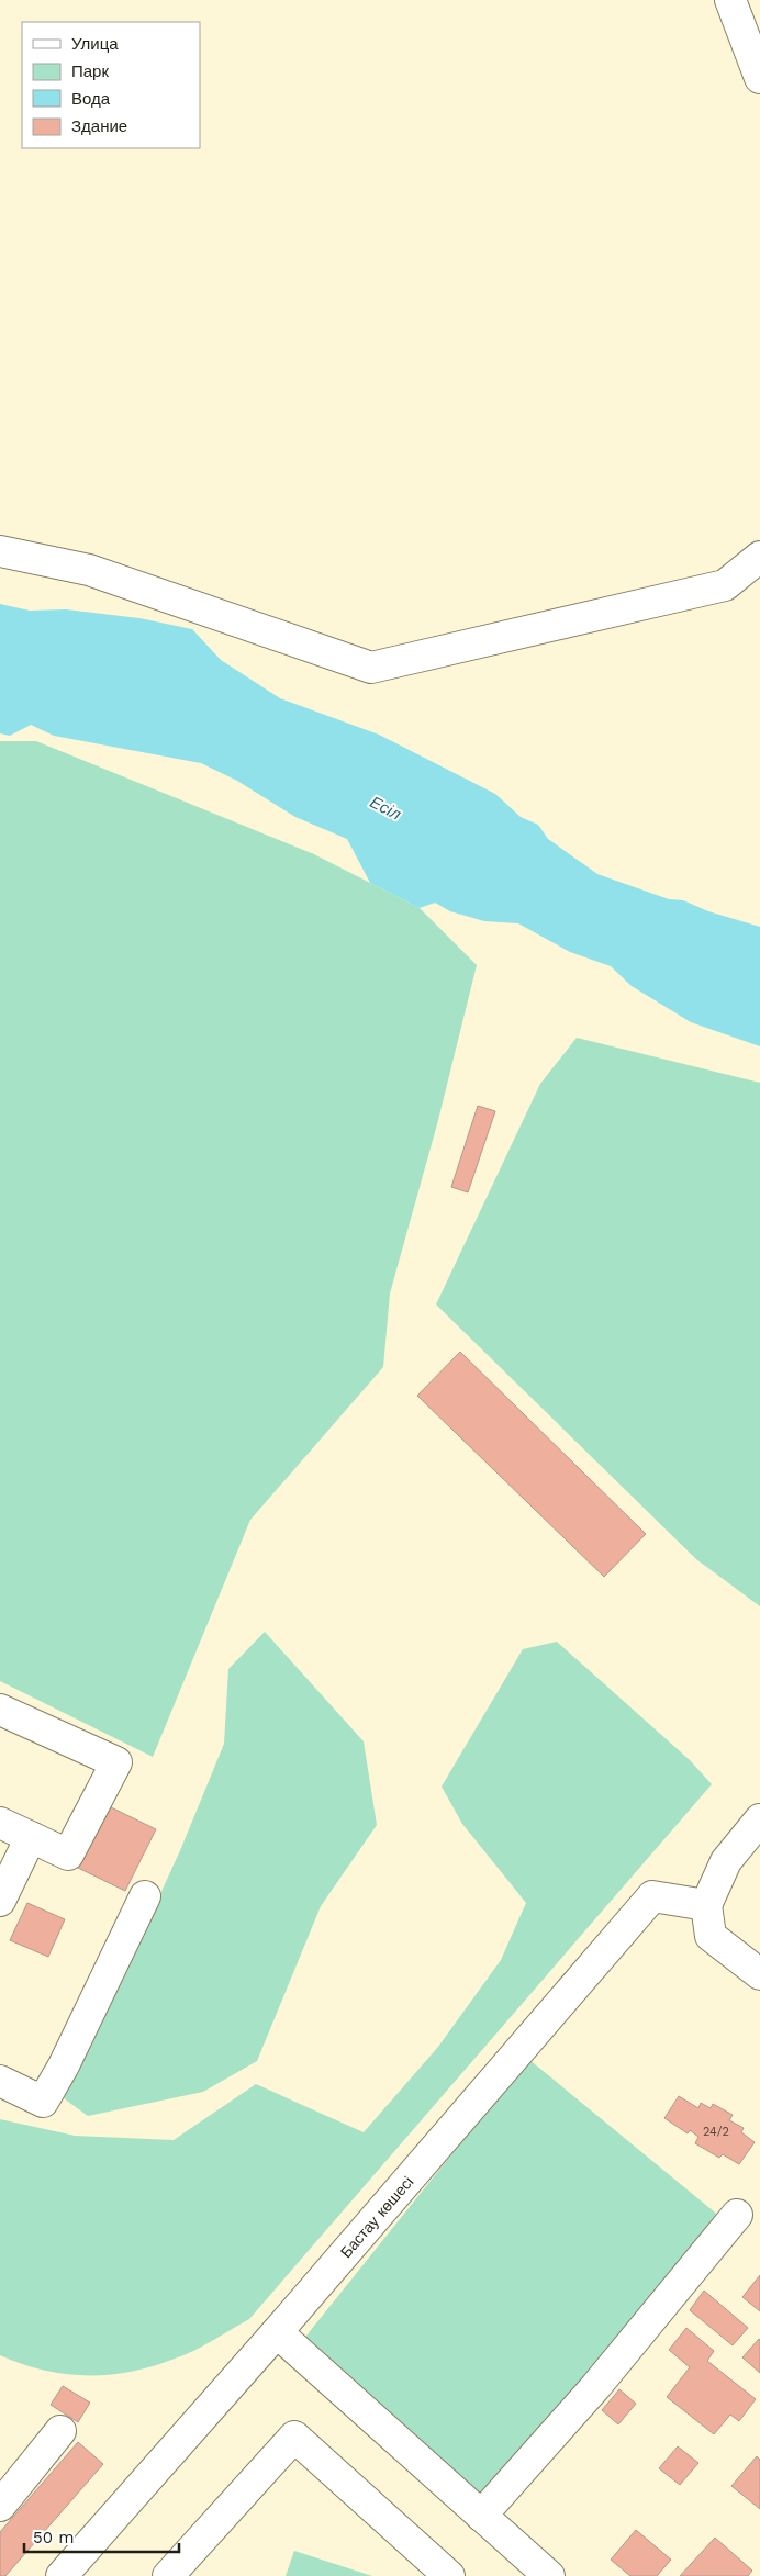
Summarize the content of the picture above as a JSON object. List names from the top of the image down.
{
  "streets": {
    "street": ["Бастау көшесі"]
  },
  "water": ["Есіл"],
  "house_numbers": ["24/2"],
  "legend": [
    "Улица",
    "Парк",
    "Вода",
    "Здание"
  ],
  "scale_bar": "50 m"
}
